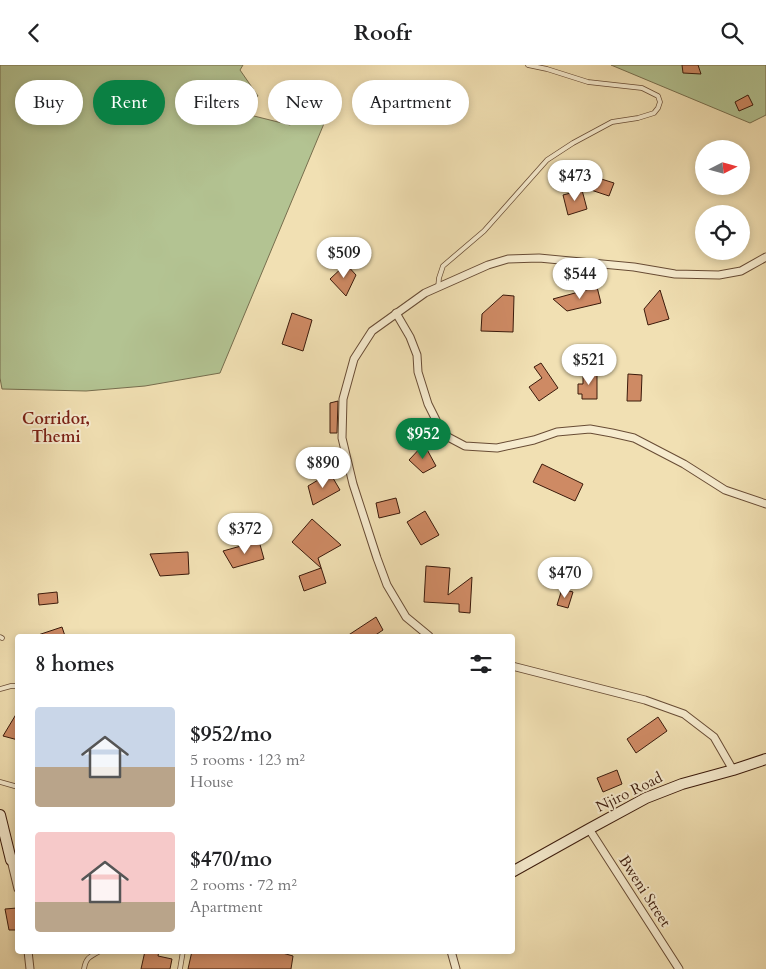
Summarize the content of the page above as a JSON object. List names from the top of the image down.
{
  "streets": {
    "street": ["Njiro Road", "Bweni Street"]
  },
  "crossings": [
    ["Njiro Road", "Bweni Street"]
  ],
  "districts": ["Corridor, Themi"],
  "north": "right",
  "page": {
    "header": "Roofr",
    "chip": [
      "Buy",
      "Rent",
      "Filters",
      "New",
      "Apartment"
    ],
    "price": [
      "$473",
      "$509",
      "$544",
      "$521",
      "$952",
      "$890",
      "$372",
      "$470"
    ],
    "heading": "8 homes",
    "list": [
      {
        "name": "$952/mo",
        "note": "5 rooms · 123 m² · House"
      },
      {
        "name": "$470/mo",
        "note": "2 rooms · 72 m² · Apartment"
      }
    ]
  }
}
